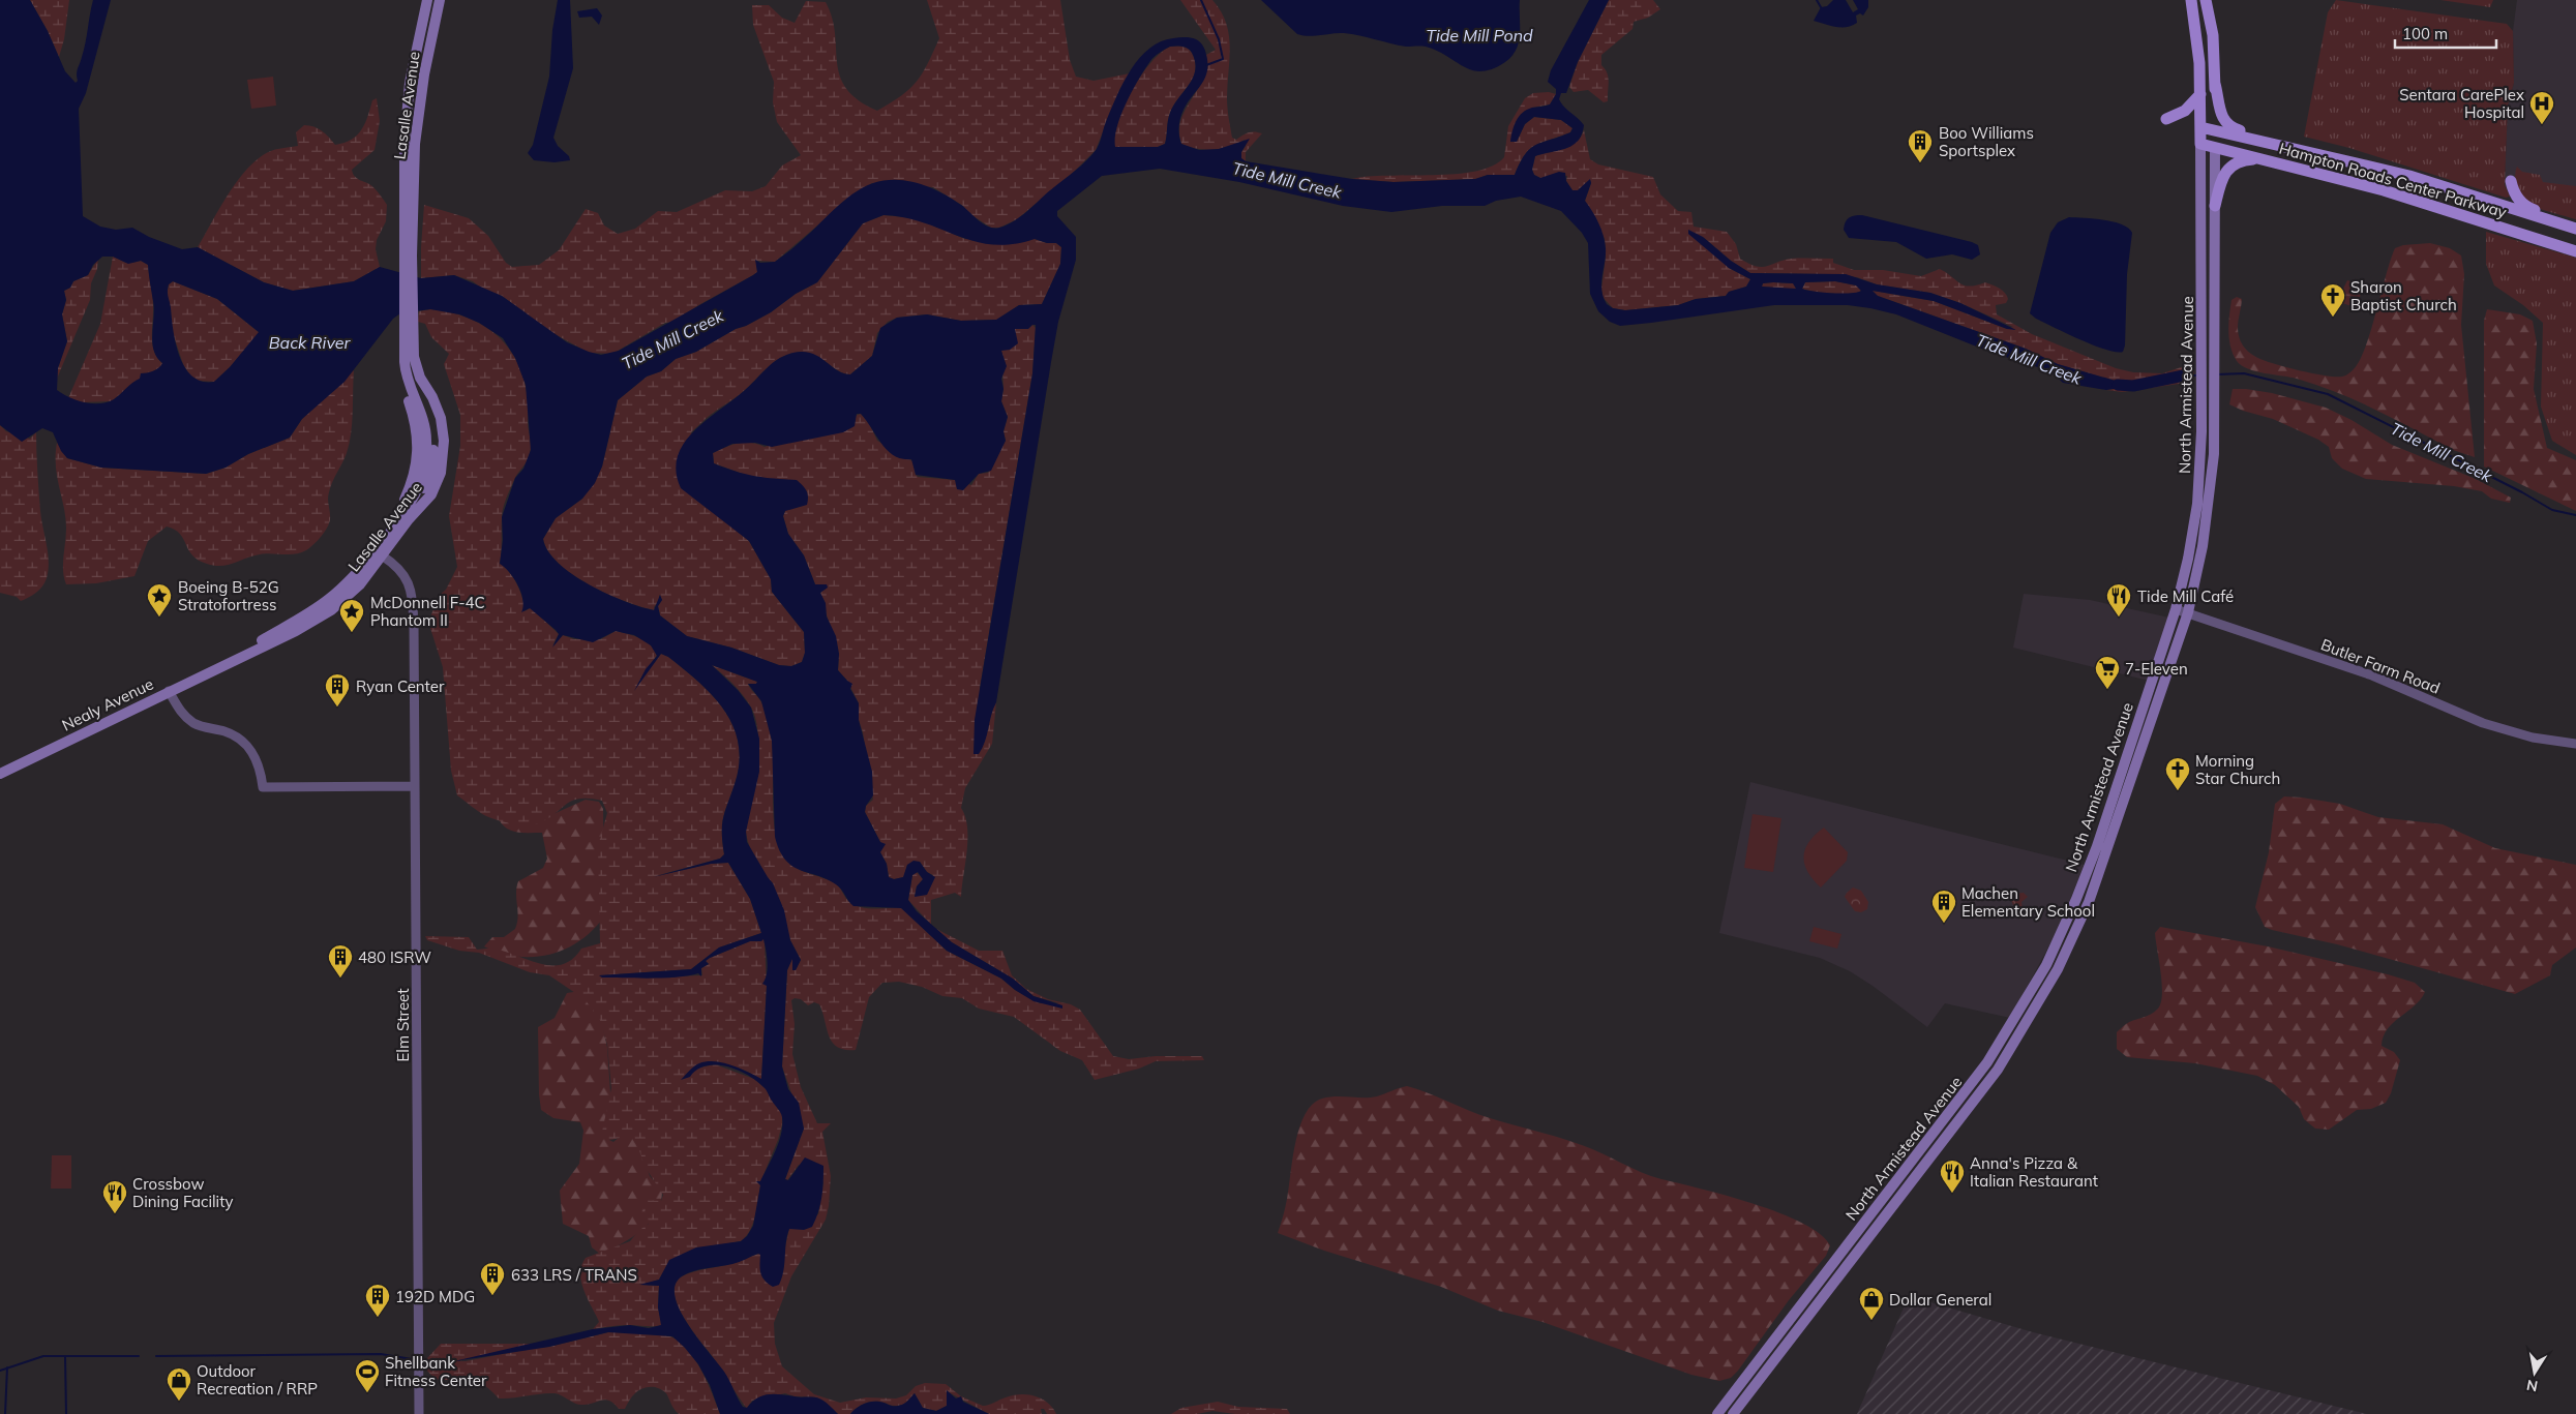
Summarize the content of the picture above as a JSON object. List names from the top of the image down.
{
  "streets": {
    "main road": [
      "Lasalle Avenue",
      "Hampton Roads Center Parkway",
      "North Armistead Avenue",
      "Nealy Avenue"
    ],
    "street": ["Butler Farm Road", "Elm Street"]
  },
  "crossings": [
    ["Lasalle Avenue", "Nealy Avenue"],
    ["Lasalle Avenue", "Elm Street"],
    ["Hampton Roads Center Parkway", "North Armistead Avenue"],
    ["North Armistead Avenue", "Butler Farm Road"]
  ],
  "water": ["Tide Mill Pond", "Tide Mill Creek", "Back River"],
  "places": {
    "hospital": ["Sentara CarePlex Hospital"],
    "building": [
      "Boo Williams Sportsplex",
      "Ryan Center",
      "Machen Elementary School",
      "480 ISRW",
      "633 LRS / TRANS",
      "192D MDG"
    ],
    "church": ["Sharon Baptist Church", "Morning Star Church"],
    "place": ["Boeing B-52G Stratofortress", "McDonnell F-4C Phantom II"],
    "restaurant": ["Tide Mill Café", "Anna's Pizza & Italian Restaurant", "Crossbow Dining Facility"],
    "supermarket": ["7-Eleven"],
    "shop": ["Dollar General", "Outdoor Recreation / RRP"],
    "sports": ["Shellbank Fitness Center"]
  },
  "scale_bar": "100 m",
  "north": "bottom"
}
